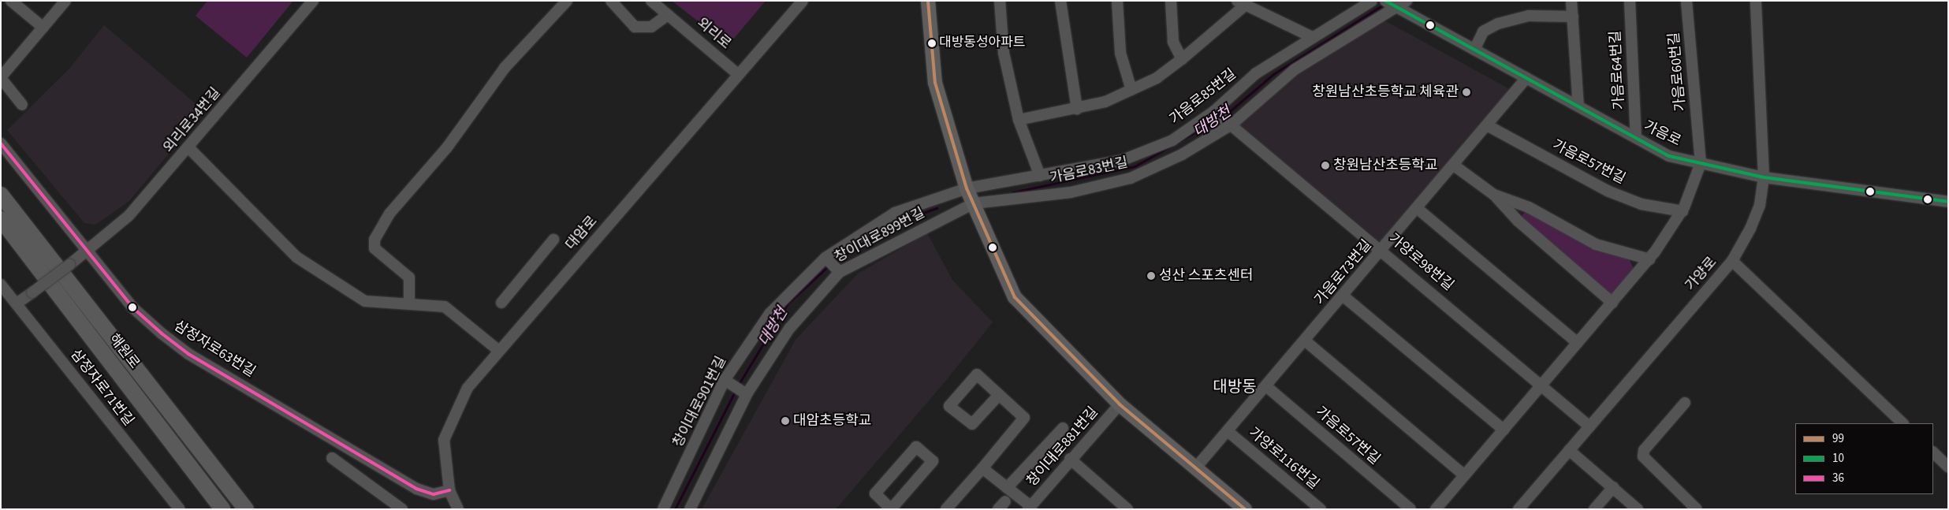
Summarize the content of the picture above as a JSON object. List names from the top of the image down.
{
  "streets": {
    "highway": ["해원로"],
    "street": [
      "외리로",
      "가음로64번길",
      "가음로60번길",
      "가음로85번길",
      "외리로34번길",
      "가음로",
      "가음로57번길",
      "가음로83번길",
      "대암로",
      "창이대로899번길",
      "가양로98번길",
      "가음로73번길",
      "가양로",
      "삼정자로63번길",
      "삼정자로71번길",
      "창이대로901번길",
      "창이대로881번길",
      "가양로116번길"
    ]
  },
  "crossings": [
    ["외리로", "대암로"],
    ["가음로64번길", "가음로"],
    ["가음로60번길", "가음로"],
    ["가음로85번길", "가양로98번길"],
    ["가음로85번길", "창이대로901번길"],
    ["외리로34번길", "삼정자로63번길"],
    ["외리로34번길", "삼정자로71번길"],
    ["가음로", "가음로83번길"],
    ["가음로", "가음로73번길"],
    ["가음로", "가양로"],
    ["가음로57번길", "가음로73번길"],
    ["가음로83번길", "창이대로899번길"],
    ["가음로83번길", "가양로98번길"],
    ["대암로", "삼정자로63번길"],
    ["가양로98번길", "가음로73번길"],
    ["가양로98번길", "가양로"],
    ["가음로73번길", "가양로116번길"]
  ],
  "districts": ["대방동"],
  "water": ["대방천"],
  "places": [
    "대방동성아파트",
    "창원남산초등학교 체육관",
    "창원남산초등학교",
    "성산 스포츠센터",
    "대암초등학교"
  ],
  "lines": ["transit line 99", "transit line 10", "transit line 36"],
  "legend": ["99", "10", "36"]
}
